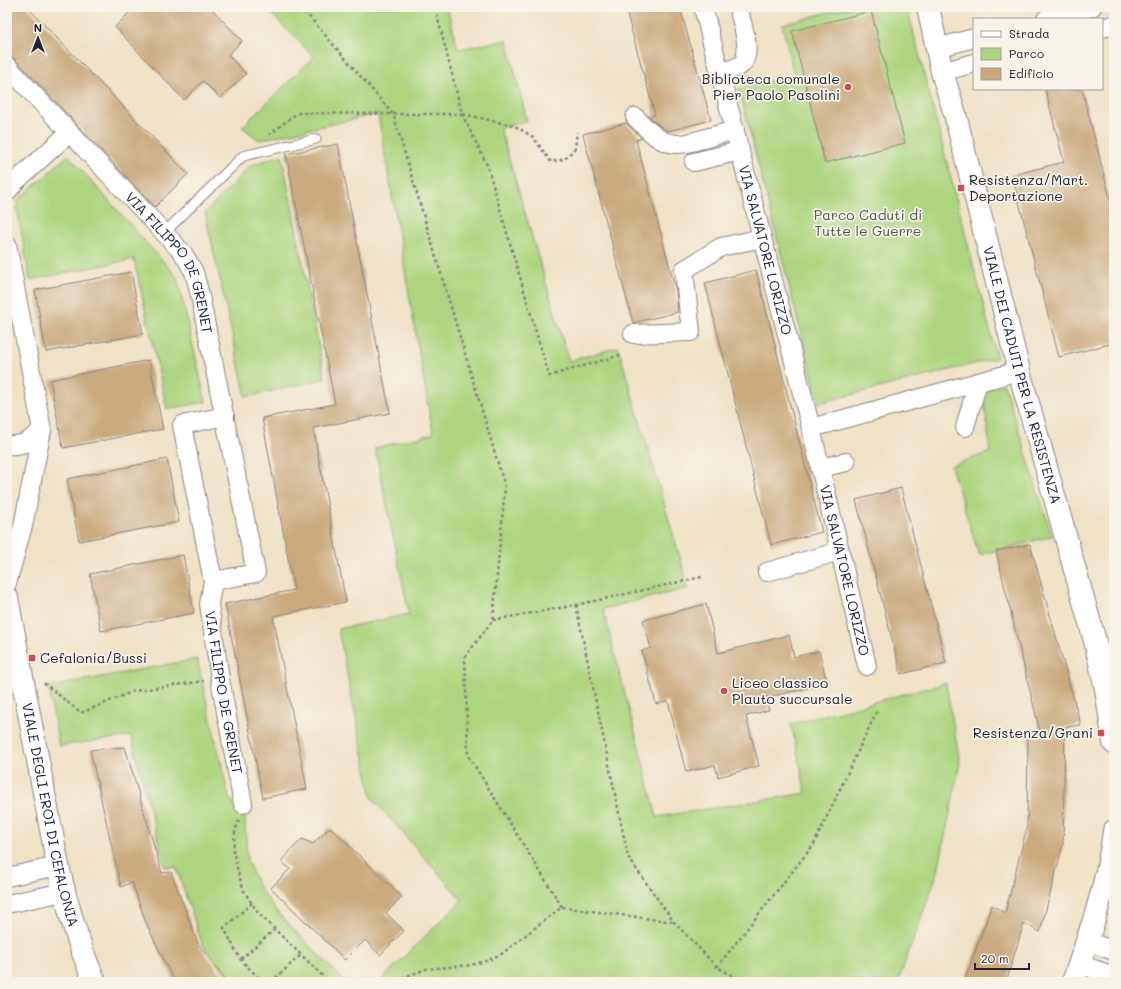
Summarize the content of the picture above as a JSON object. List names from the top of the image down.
{
  "streets": {
    "street": [
      "VIA SALVATORE LORIZZO",
      "VIA FILIPPO DE GRENET",
      "VIALE DEI CADUTI PER LA RESISTENZA",
      "VIALE DEGLI EROI DI CEFALONIA"
    ]
  },
  "parks": ["Parco Caduti di Tutte le Guerre"],
  "places": {
    "other": ["Biblioteca comunale Pier Paolo Pasolini", "Liceo classico Plauto succursale"],
    "transit": ["Resistenza/Mart. Deportazione", "Cefalonia/Bussi", "Resistenza/Grani"]
  },
  "legend": ["Strada", "Parco", "Edificio"],
  "scale_bar": "20 m",
  "north": "top"
}
